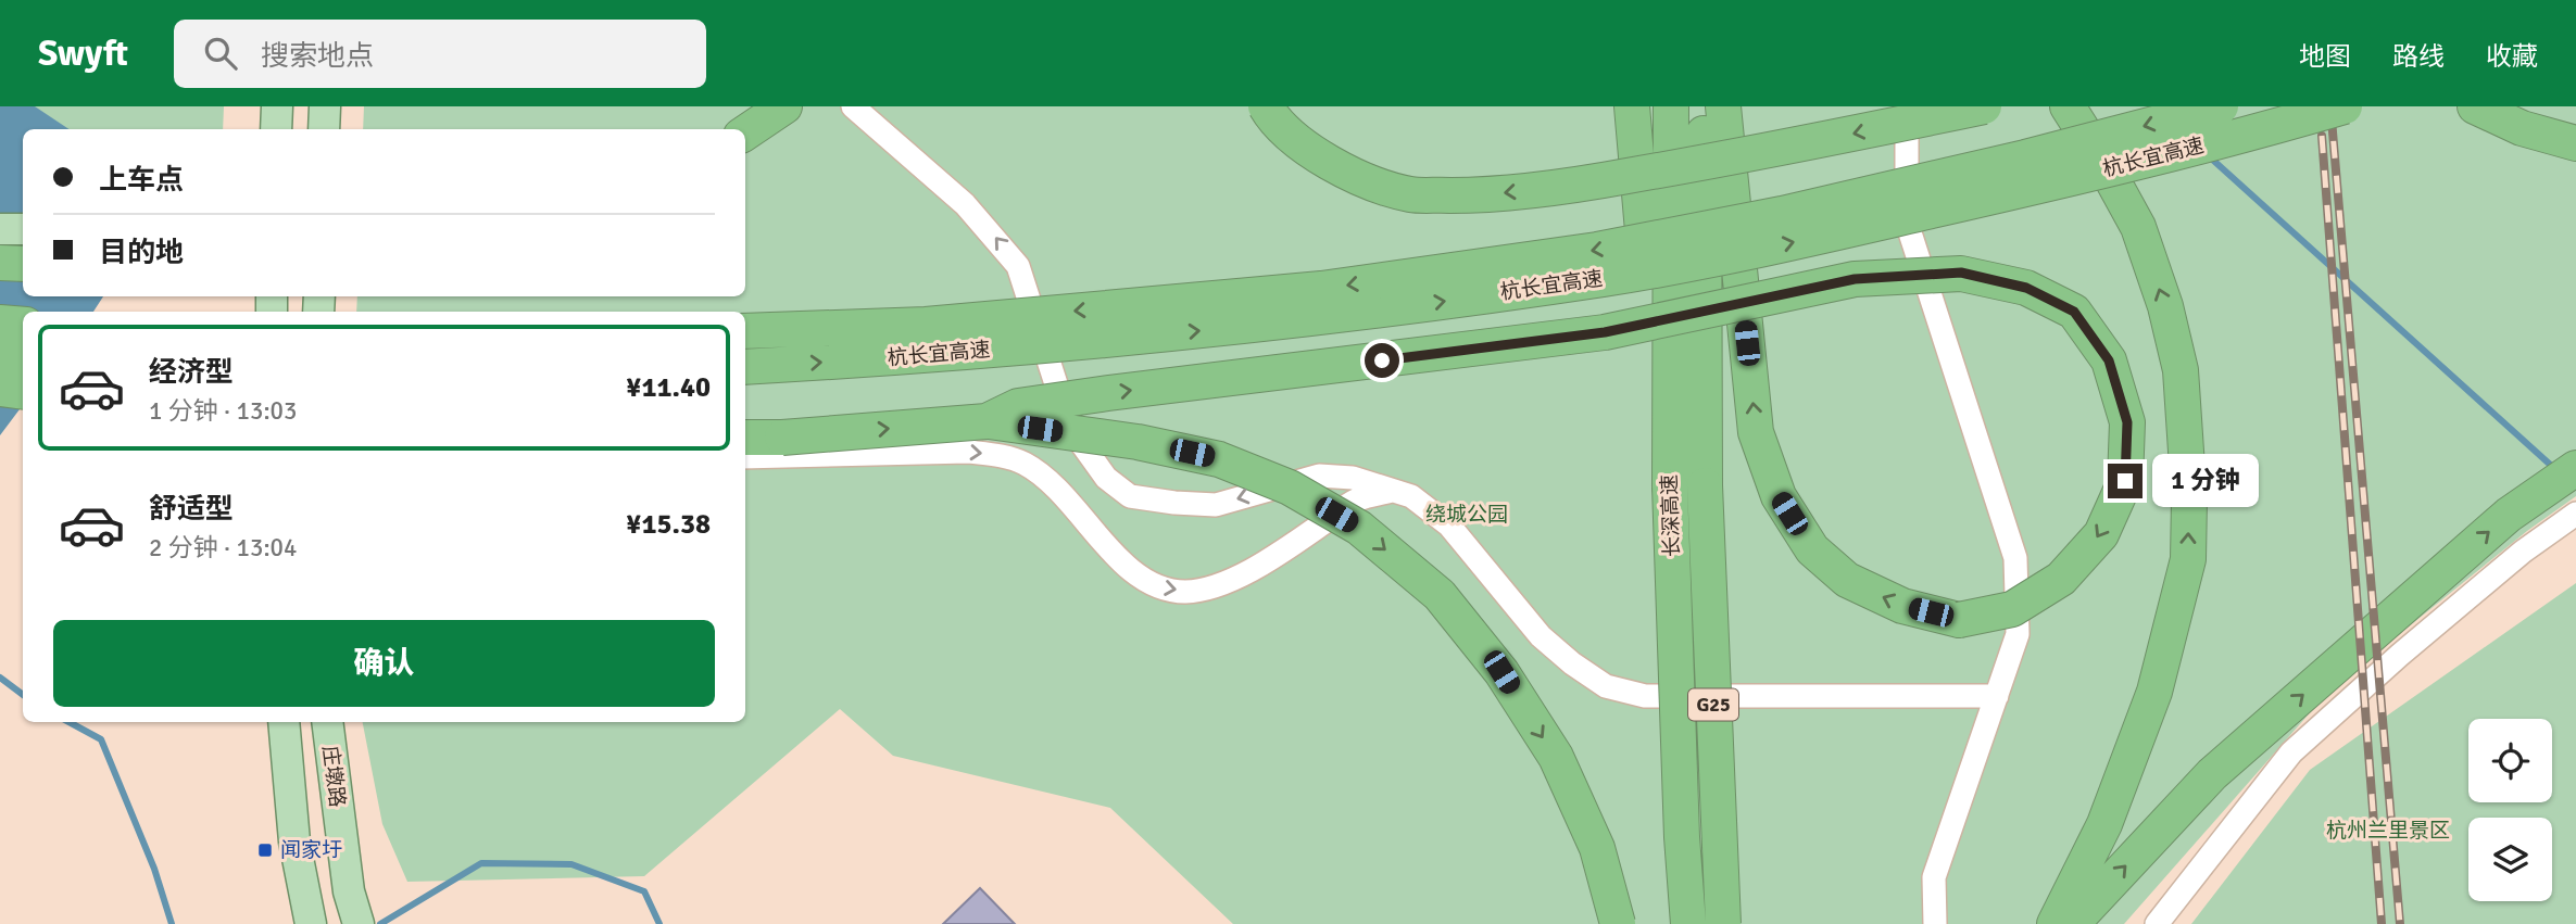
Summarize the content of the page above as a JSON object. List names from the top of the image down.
{
  "streets": {
    "highway": ["杭长宜高速", "长深高速", "G25"],
    "main road": ["庄墩路"]
  },
  "parks": ["绕城公园", "杭州兰里景区"],
  "places": {
    "transit": ["闻家圩"]
  },
  "page": {
    "header": "Swyft",
    "search": "搜索地点",
    "nav": ["地图", "路线", "收藏"],
    "banner": ["上车点", "目的地"],
    "list": [
      {
        "name": "经济型",
        "note": "1 分钟 · 13:03",
        "value": "¥11.40"
      },
      {
        "name": "舒适型",
        "note": "2 分钟 · 13:04",
        "value": "¥15.38"
      }
    ],
    "bubble": "1 分钟",
    "buttons": "确认"
  }
}
